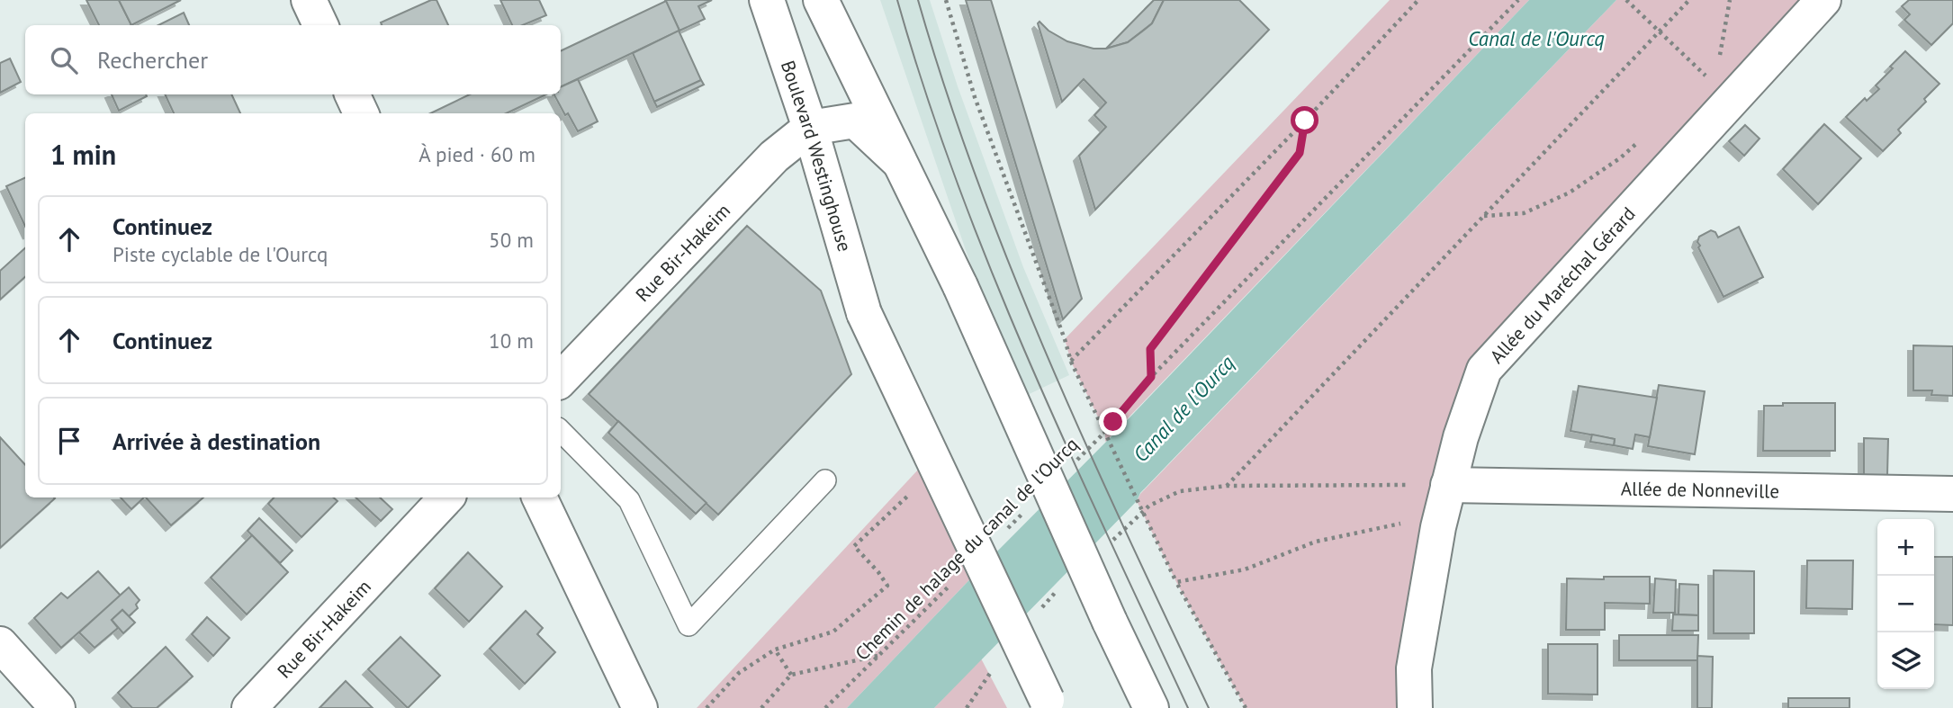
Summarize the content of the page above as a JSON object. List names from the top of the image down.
{
  "streets": {
    "street": [
      "Boulevard Westinghouse",
      "Rue Bir-Hakeim",
      "Allée du Maréchal Gérard",
      "Allée de Nonneville"
    ],
    "path": ["Chemin de halage du canal de l'Ourcq"]
  },
  "crossings": [
    ["Boulevard Westinghouse", "Rue Bir-Hakeim"],
    ["Allée du Maréchal Gérard", "Allée de Nonneville"]
  ],
  "water": ["Canal de l'Ourcq"],
  "page": {
    "search": "Rechercher",
    "heading": ["1 min", "À pied · 60 m"],
    "list": [
      ["Continuez", "Piste cyclable de l'Ourcq", "50 m"],
      ["Continuez", "10 m"],
      "Arrivée à destination"
    ],
    "map_buttons": ["+", "−"]
  }
}
